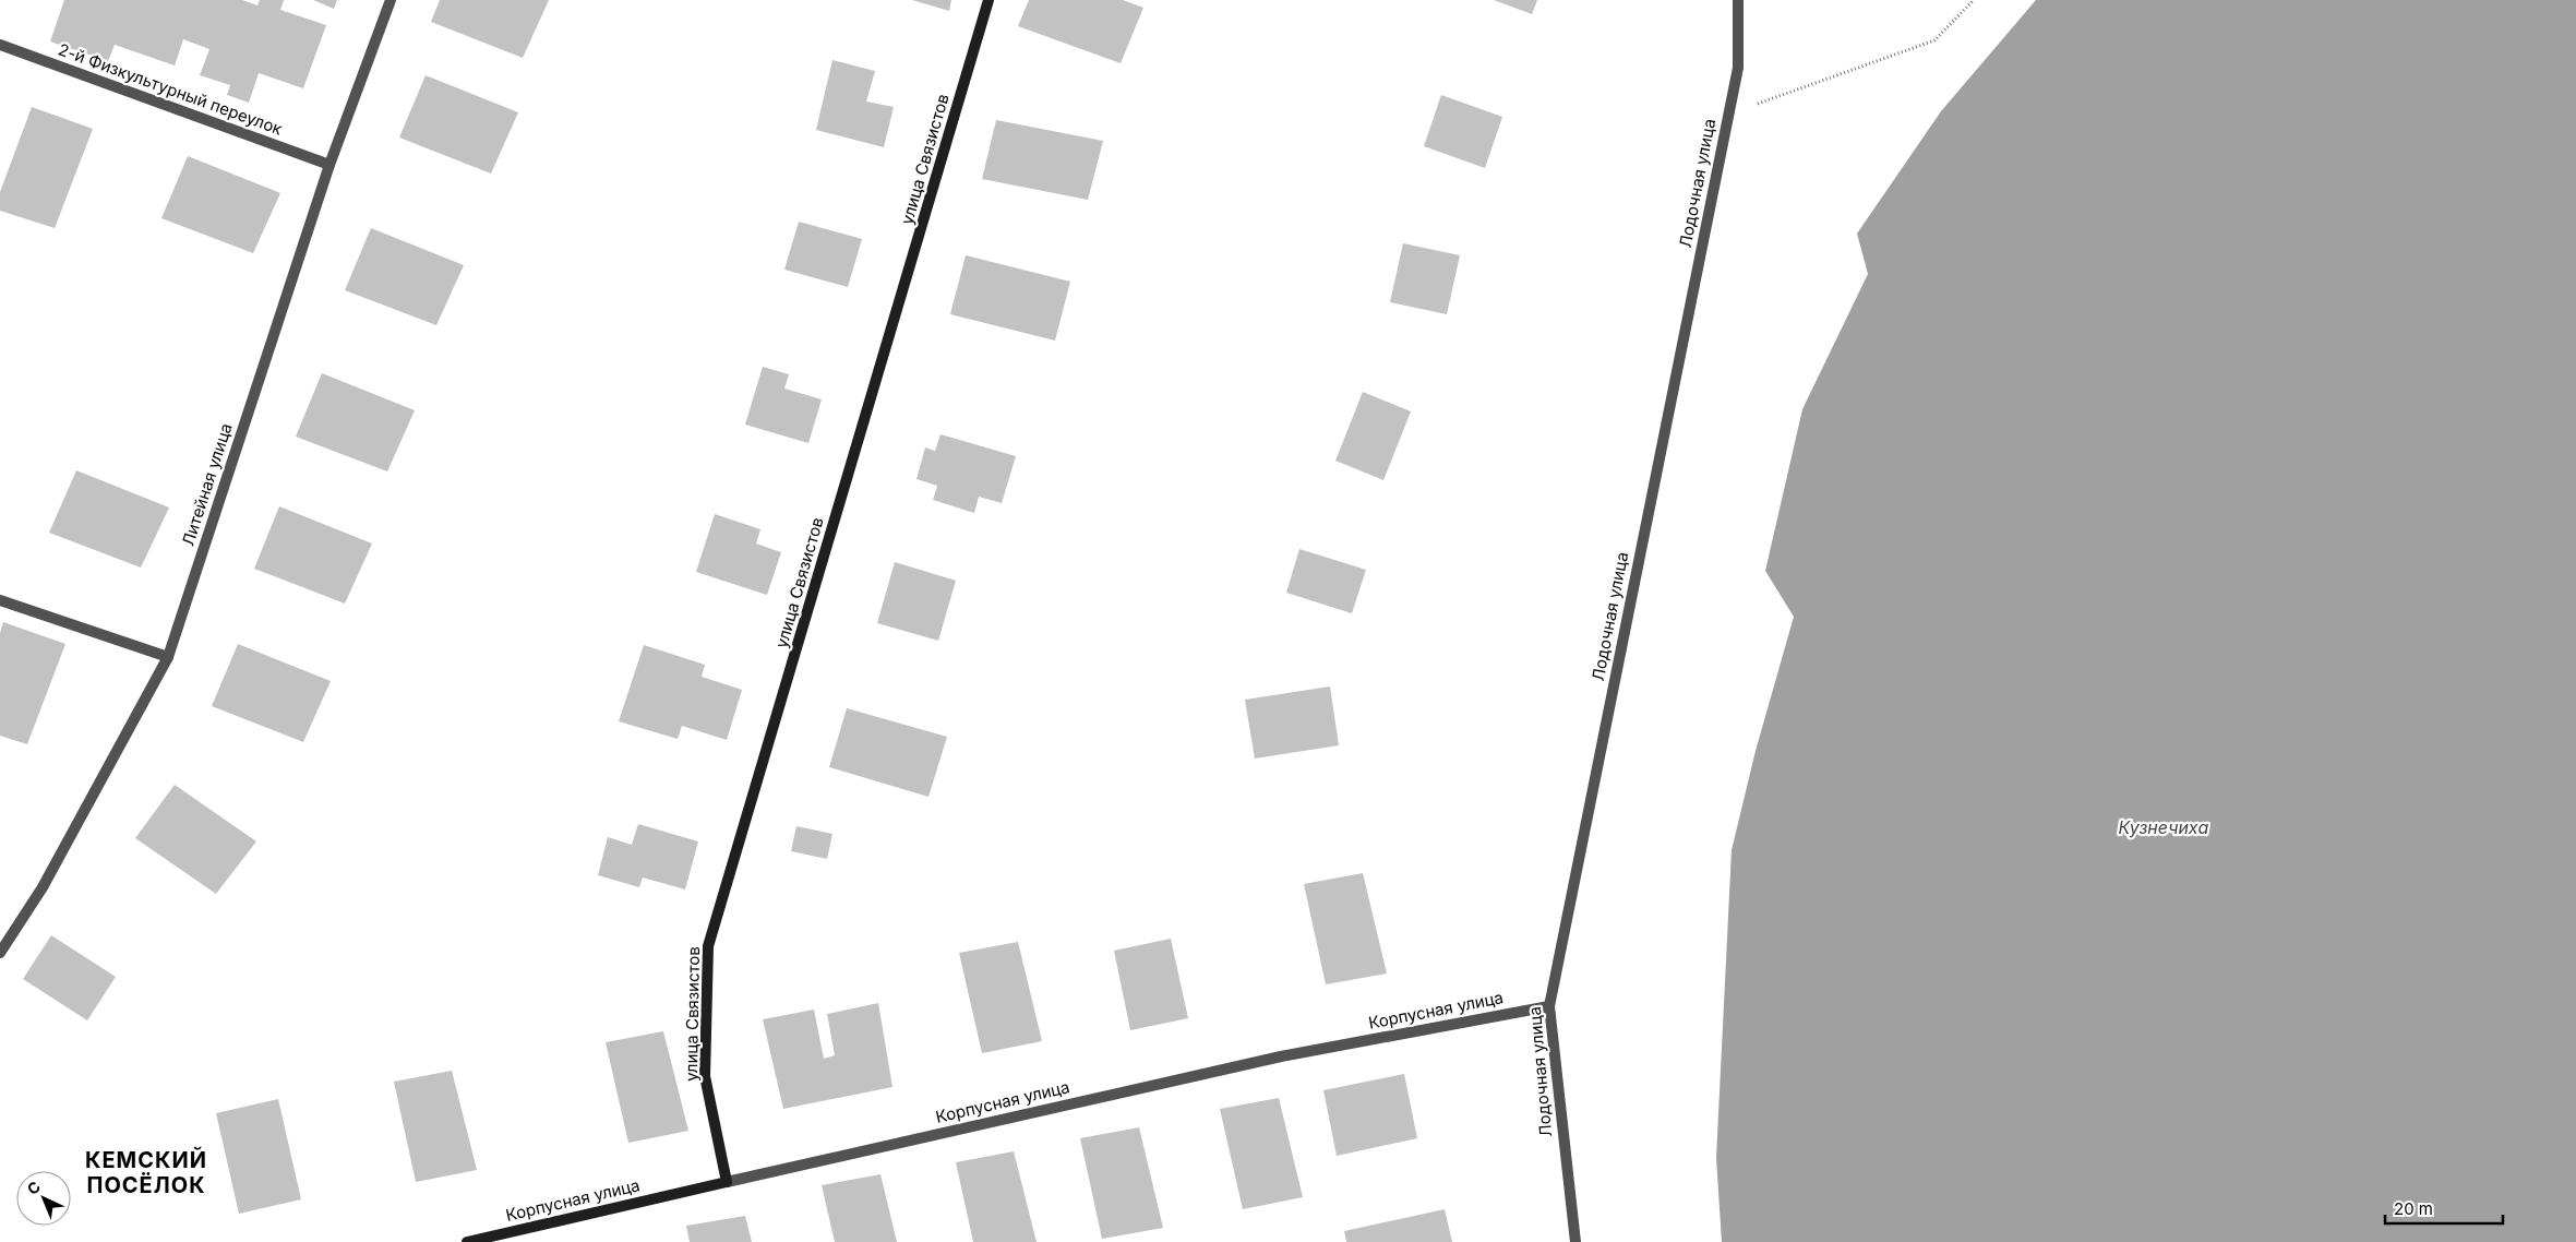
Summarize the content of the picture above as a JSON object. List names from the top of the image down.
{
  "streets": {
    "street": [
      "2-й Физкультурный переулок",
      "улица Связистов",
      "Лодочная улица",
      "Литейная улица",
      "Корпусная улица"
    ]
  },
  "crossings": [
    ["2-й Физкультурный переулок", "Литейная улица"],
    ["улица Связистов", "Корпусная улица"],
    ["Лодочная улица", "Корпусная улица"]
  ],
  "districts": ["КЕМСКИЙ ПОСЁЛОК"],
  "water": ["Кузнечиха"],
  "scale_bar": "20 m",
  "north": "top left"
}
